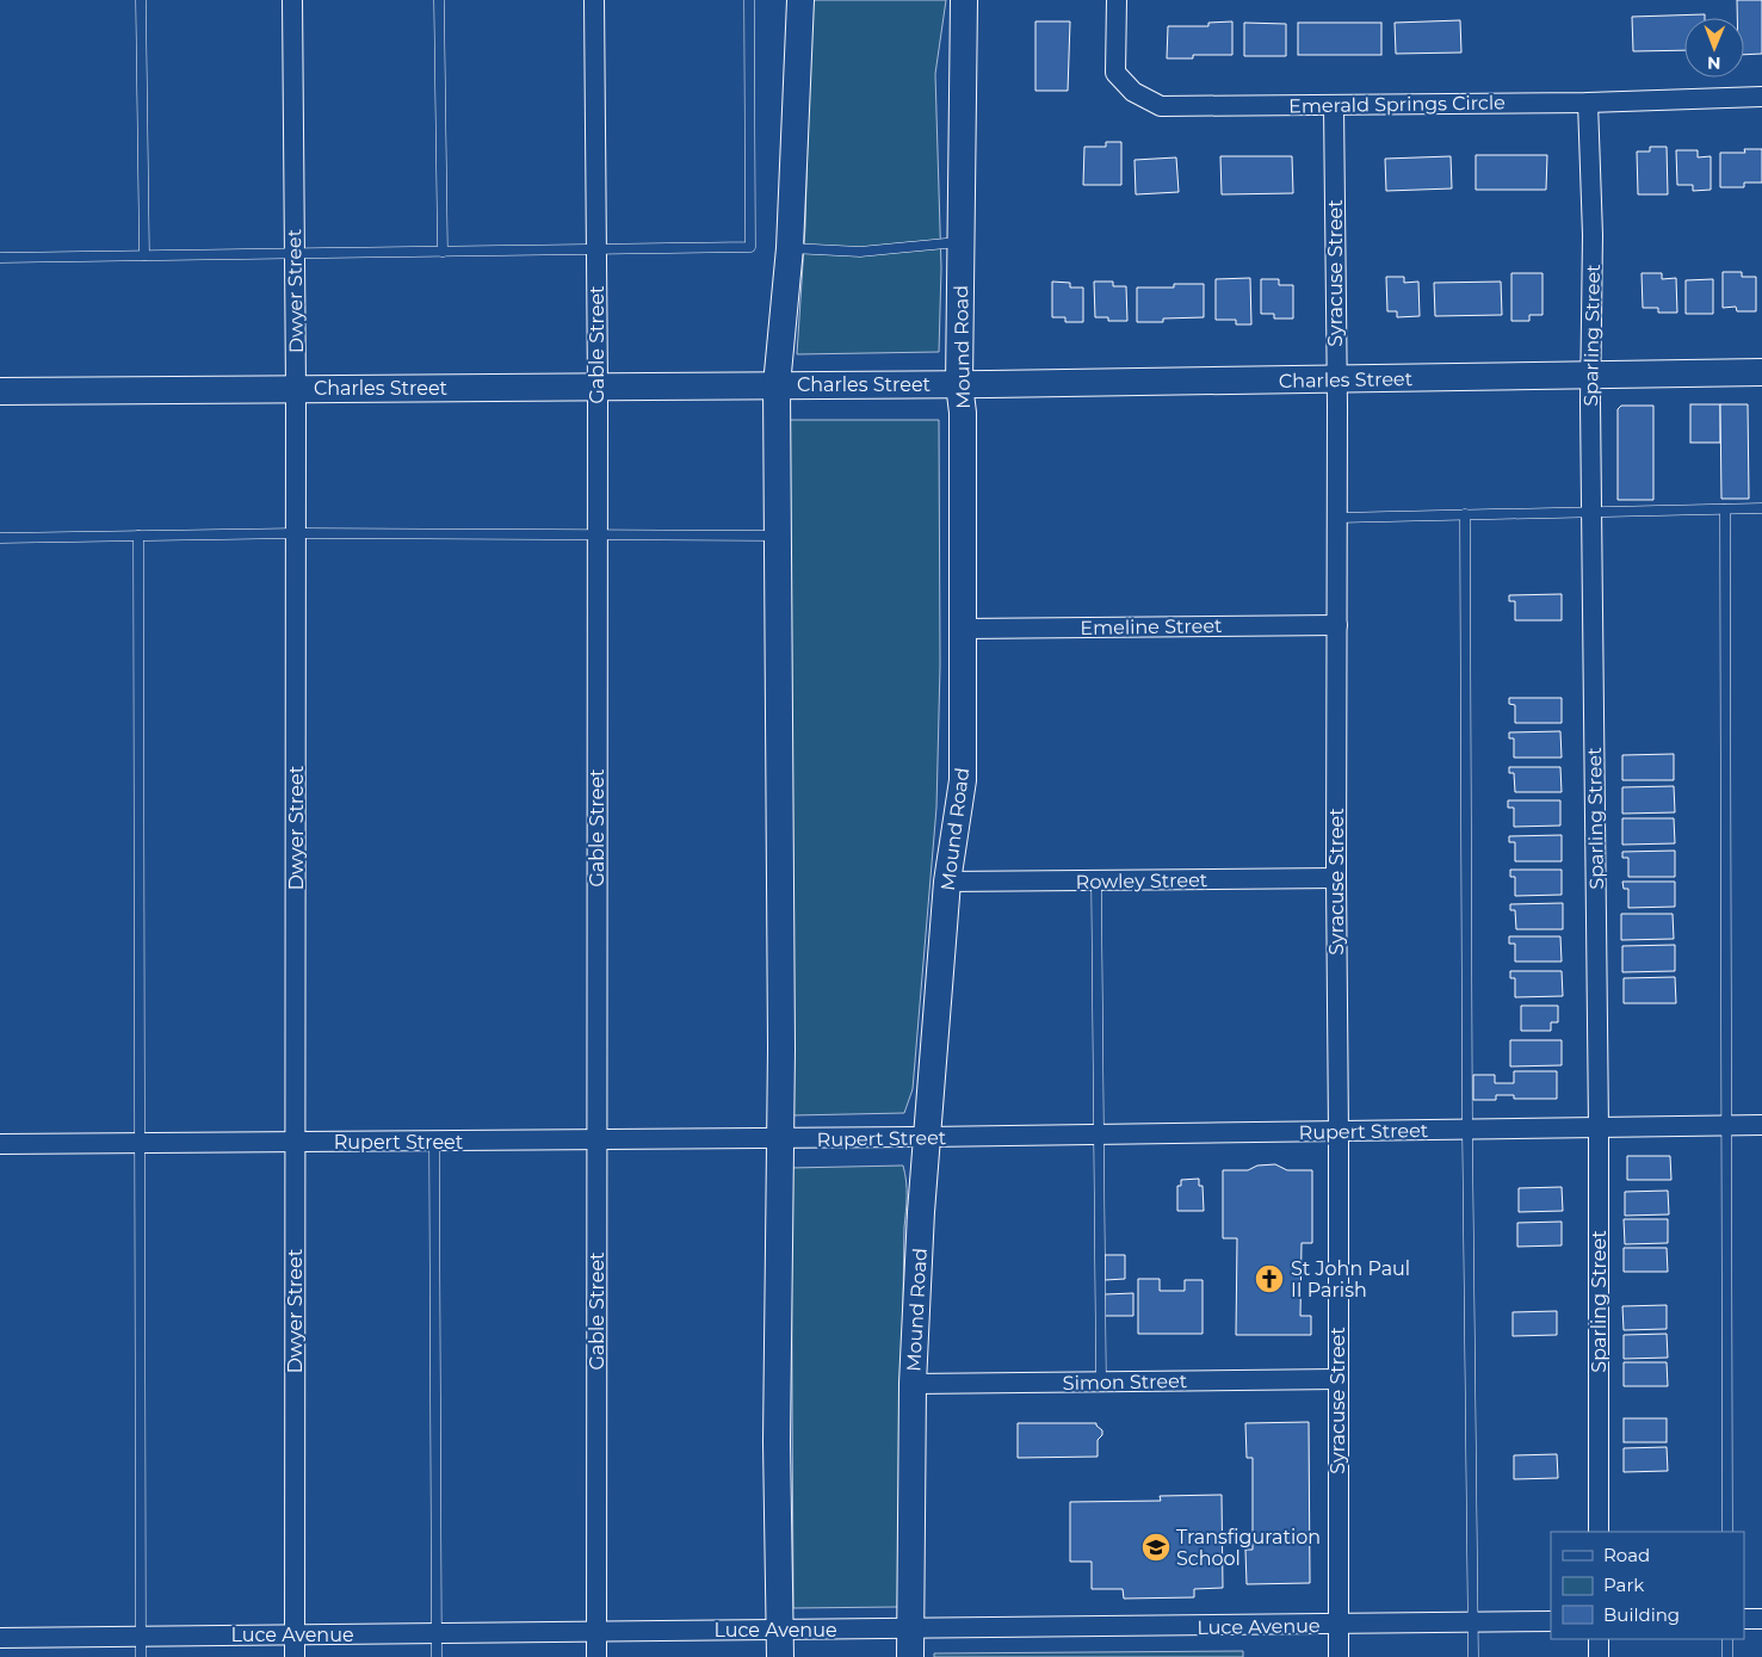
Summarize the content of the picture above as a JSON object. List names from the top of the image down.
{
  "streets": {
    "main road": ["Mound Road", "Charles Street"],
    "street": [
      "Emerald Springs Circle",
      "Syracuse Street",
      "Dwyer Street",
      "Sparling Street",
      "Gable Street",
      "Emeline Street",
      "Rowley Street",
      "Rupert Street",
      "Simon Street",
      "Luce Avenue"
    ]
  },
  "crossings": [
    ["Emerald Springs Circle", "Syracuse Street"],
    ["Emerald Springs Circle", "Sparling Street"],
    ["Syracuse Street", "Charles Street"],
    ["Syracuse Street", "Emeline Street"],
    ["Syracuse Street", "Rowley Street"],
    ["Syracuse Street", "Rupert Street"],
    ["Syracuse Street", "Simon Street"],
    ["Syracuse Street", "Luce Avenue"],
    ["Dwyer Street", "Charles Street"],
    ["Dwyer Street", "Rupert Street"],
    ["Dwyer Street", "Luce Avenue"],
    ["Sparling Street", "Charles Street"],
    ["Sparling Street", "Rupert Street"],
    ["Gable Street", "Charles Street"],
    ["Gable Street", "Rupert Street"],
    ["Gable Street", "Luce Avenue"],
    ["Mound Road", "Charles Street"],
    ["Mound Road", "Emeline Street"],
    ["Mound Road", "Rowley Street"],
    ["Mound Road", "Rupert Street"],
    ["Mound Road", "Simon Street"],
    ["Mound Road", "Luce Avenue"]
  ],
  "places": {
    "church": ["St John Paul II Parish"],
    "school or university": ["Transfiguration School"]
  },
  "legend": ["Road", "Park", "Building"],
  "north": "bottom"
}
